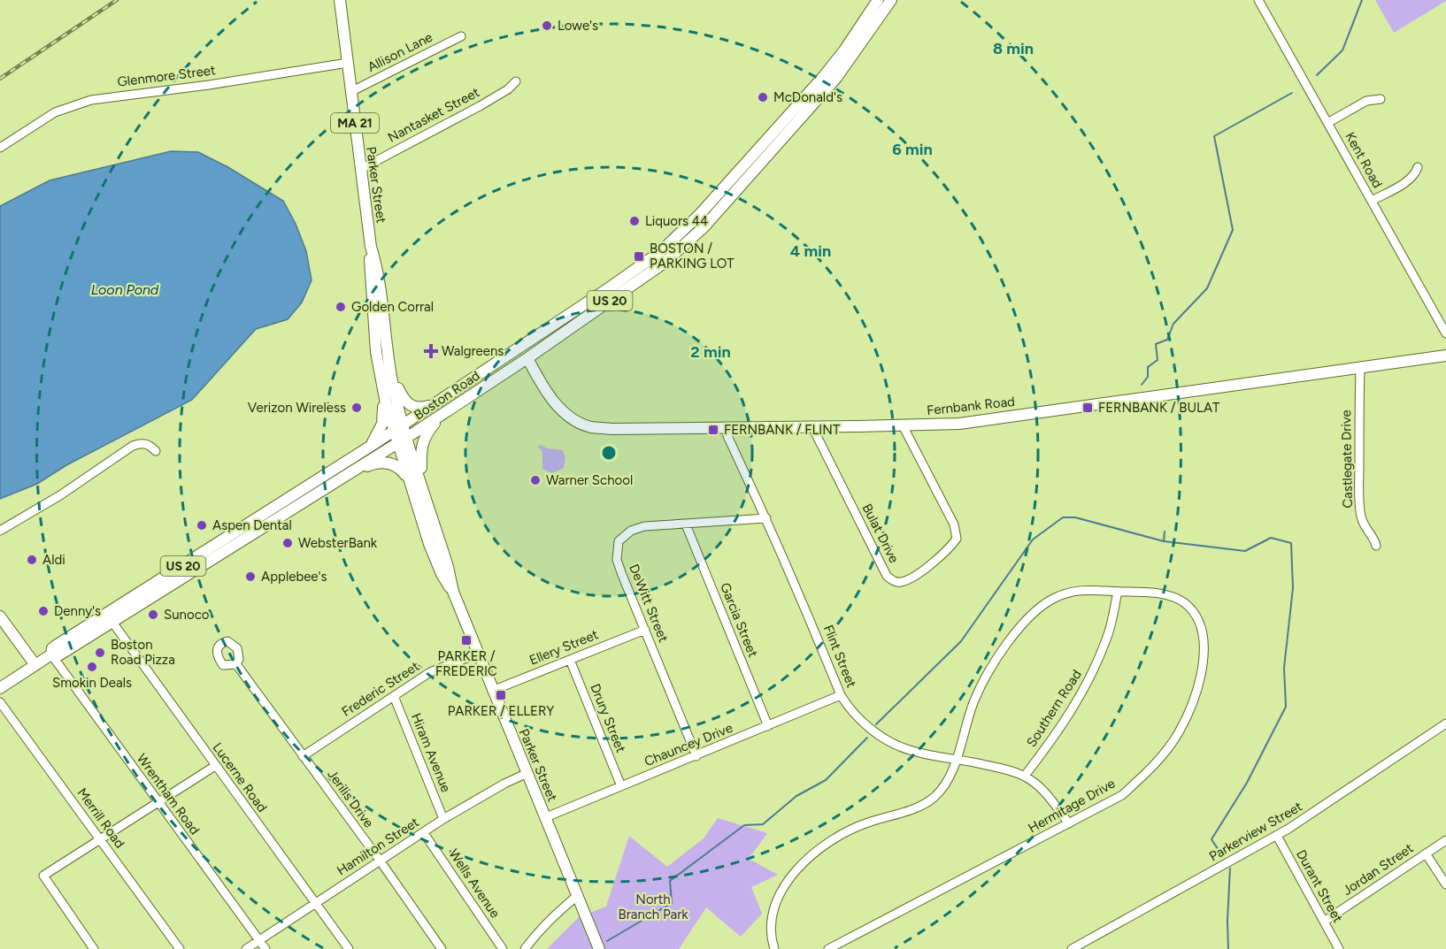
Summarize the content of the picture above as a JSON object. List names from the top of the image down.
{
  "streets": {
    "main road": [
      "MA 21",
      "Parker Street",
      "US 20",
      "Boston Road",
      "Fernbank Road"
    ],
    "street": [
      "Allison Lane",
      "Glenmore Street",
      "Nantasket Street",
      "Kent Road",
      "Castlegate Drive",
      "Bulat Drive",
      "DeWitt Street",
      "Garcia Street",
      "Ellery Street",
      "Flint Street",
      "Frederic Street",
      "Southern Road",
      "Drury Street",
      "Chauncey Drive",
      "Hiram Avenue",
      "Lucerne Road",
      "Wrentham Road",
      "Jerilis Drive",
      "Hermitage Drive",
      "Merrill Road",
      "Parkerview Street",
      "Hamilton Street",
      "Jordan Street",
      "Wells Avenue",
      "Durant Street"
    ]
  },
  "crossings": [
    ["Allison Lane", "Parker Street"],
    ["Glenmore Street", "Parker Street"],
    ["Nantasket Street", "Parker Street"],
    ["Parker Street", "Boston Road"],
    ["Parker Street", "Ellery Street"],
    ["Parker Street", "Frederic Street"],
    ["Parker Street", "Chauncey Drive"],
    ["Parker Street", "Hamilton Street"],
    ["Boston Road", "Fernbank Road"],
    ["Boston Road", "Lucerne Road"],
    ["Boston Road", "Wrentham Road"],
    ["Fernbank Road", "Castlegate Drive"],
    ["Fernbank Road", "Bulat Drive"],
    ["DeWitt Street", "Garcia Street"],
    ["DeWitt Street", "Ellery Street"],
    ["DeWitt Street", "Flint Street"],
    ["DeWitt Street", "Chauncey Drive"],
    ["Garcia Street", "Chauncey Drive"],
    ["Ellery Street", "Drury Street"],
    ["Flint Street", "Southern Road"],
    ["Flint Street", "Chauncey Drive"],
    ["Flint Street", "Hermitage Drive"],
    ["Frederic Street", "Hiram Avenue"],
    ["Frederic Street", "Jerilis Drive"],
    ["Southern Road", "Hermitage Drive"],
    ["Drury Street", "Chauncey Drive"],
    ["Hiram Avenue", "Hamilton Street"],
    ["Lucerne Road", "Hamilton Street"],
    ["Wrentham Road", "Hamilton Street"],
    ["Jerilis Drive", "Hamilton Street"],
    ["Parkerview Street", "Durant Street"],
    ["Hamilton Street", "Wells Avenue"],
    ["Jordan Street", "Durant Street"]
  ],
  "water": ["Loon Pond"],
  "parks": ["North Branch Park"],
  "places": {
    "other": [
      "Lowe's",
      "McDonald's",
      "Liquors 44",
      "Golden Corral",
      "Verizon Wireless",
      "Warner School",
      "Aspen Dental",
      "WebsterBank",
      "Aldi",
      "Applebee's",
      "Denny's",
      "Sunoco",
      "Boston Road Pizza",
      "Smokin Deals"
    ],
    "transit": [
      "BOSTON / PARKING LOT",
      "FERNBANK / BULAT",
      "FERNBANK / FLINT",
      "PARKER / FREDERIC",
      "PARKER / ELLERY"
    ],
    "health": ["Walgreens"]
  },
  "rings": [
    "8 min",
    "6 min",
    "4 min",
    "2 min"
  ]
}
